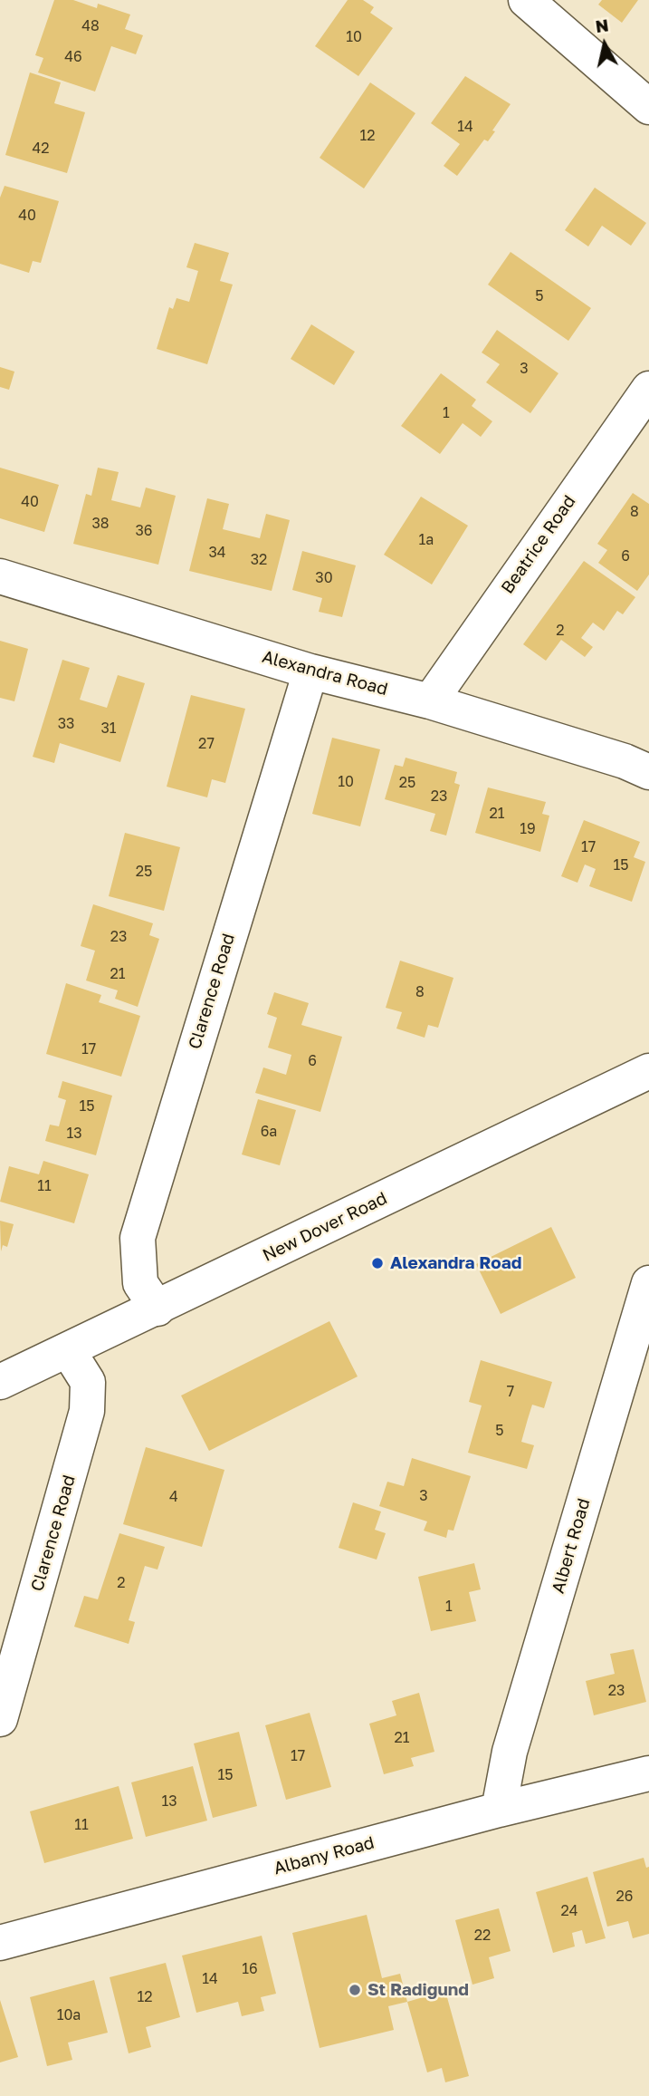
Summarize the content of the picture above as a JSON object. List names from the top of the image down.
{
  "streets": {
    "street": [
      "Beatrice Road",
      "Alexandra Road",
      "Clarence Road",
      "New Dover Road",
      "Albert Road",
      "Albany Road"
    ]
  },
  "crossings": [
    ["Beatrice Road", "Alexandra Road"],
    ["Alexandra Road", "Clarence Road"],
    ["Clarence Road", "New Dover Road"],
    ["Albert Road", "Albany Road"]
  ],
  "places": ["Alexandra Road", "St Radigund"],
  "house_numbers": [
    "48",
    "10",
    "46",
    "14",
    "12",
    "42",
    "40",
    "5",
    "3",
    "1",
    "40",
    "8",
    "38",
    "36",
    "1a",
    "34",
    "6",
    "32",
    "30",
    "2",
    "33",
    "31",
    "27",
    "10",
    "25",
    "23",
    "21",
    "19",
    "17",
    "15",
    "25",
    "23",
    "21",
    "8",
    "17",
    "6",
    "15",
    "6a",
    "13",
    "11",
    "7",
    "5",
    "3",
    "4",
    "2",
    "1",
    "23",
    "21",
    "17",
    "15",
    "13",
    "11",
    "26",
    "24",
    "22",
    "16",
    "14",
    "12",
    "10a"
  ],
  "north": "top"
}
